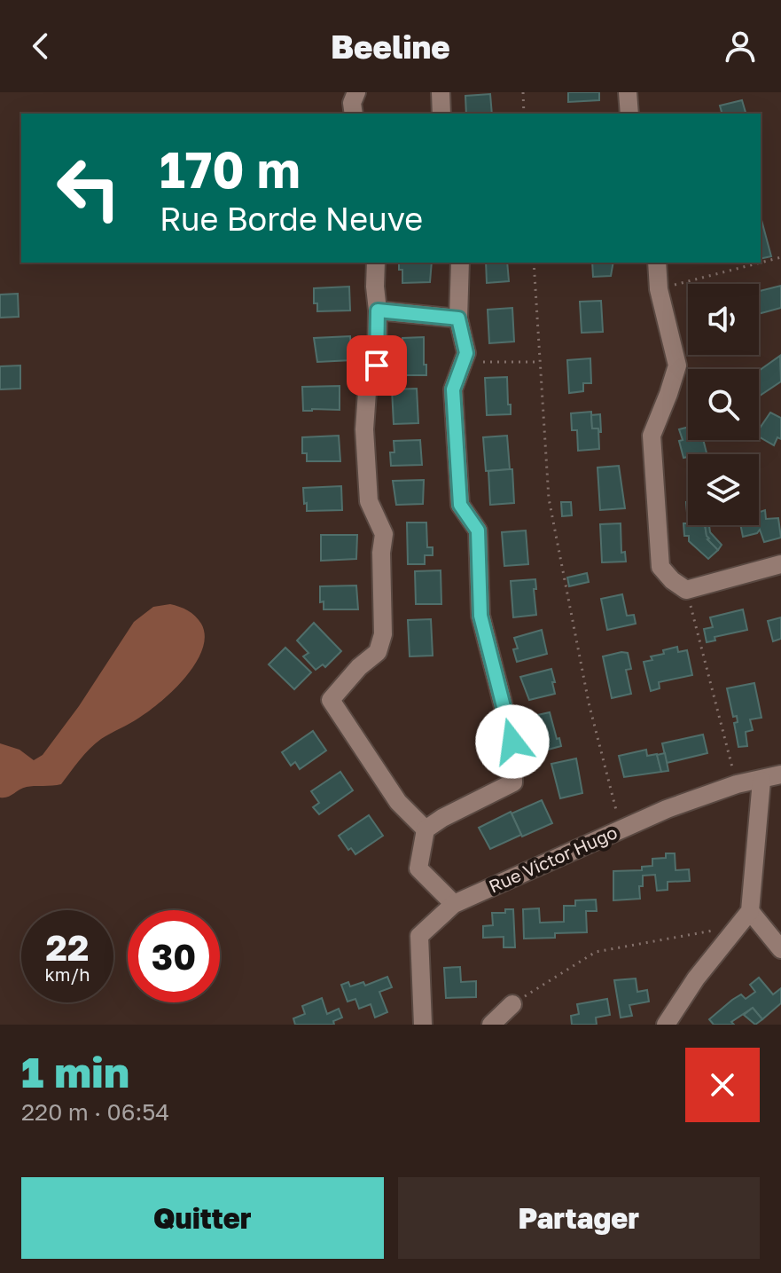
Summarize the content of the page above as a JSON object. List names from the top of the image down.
{
  "streets": {
    "street": ["Rue Victor Hugo"]
  },
  "page": {
    "header": "Beeline",
    "turn": ["170 m", "Rue Borde Neuve"],
    "speed": "22 km/h",
    "limit": "30",
    "heading": ["1 min", "220 m · 06:54"],
    "buttons": ["Quitter", "Partager"]
  }
}
